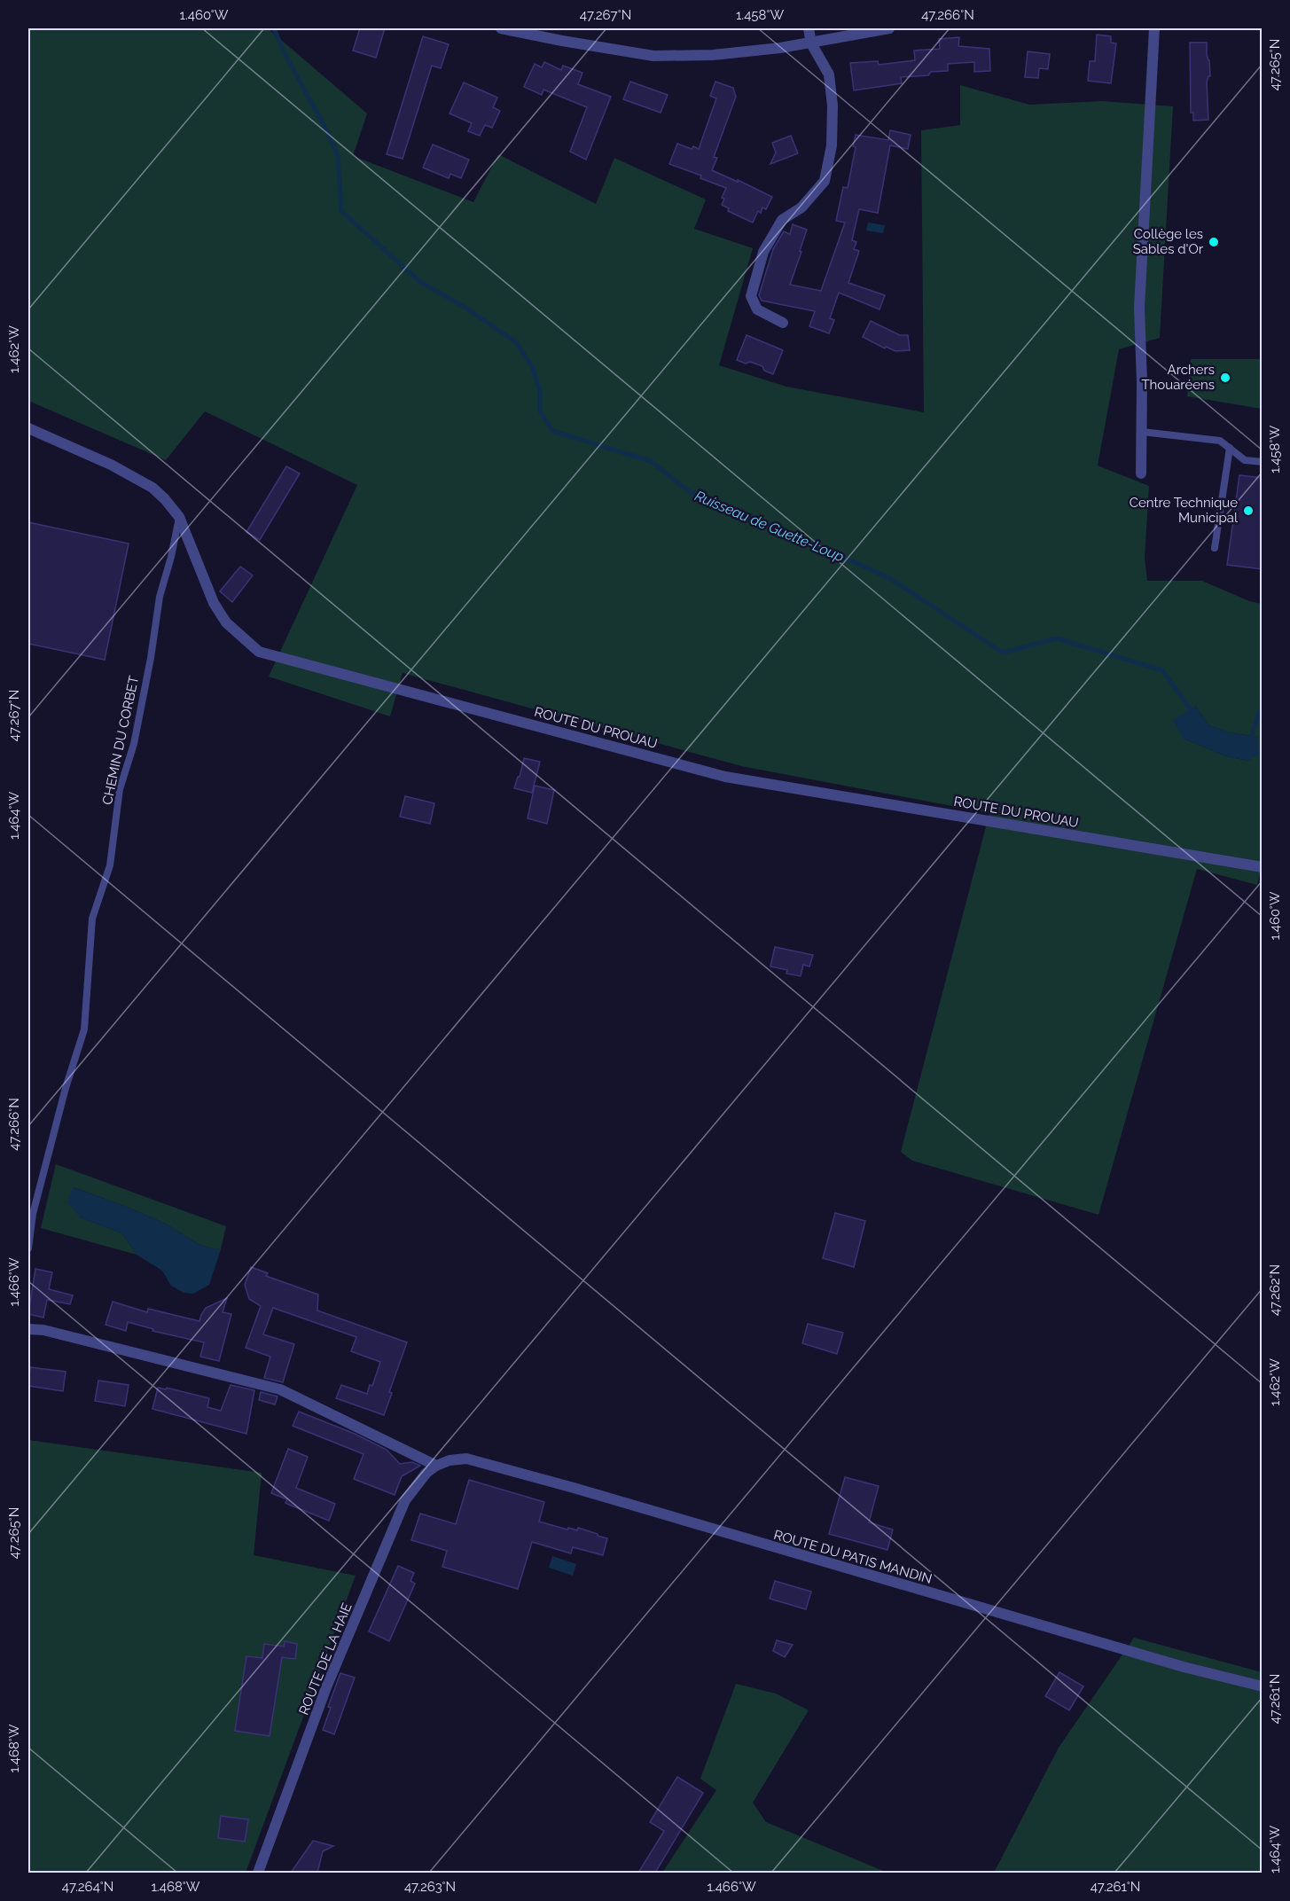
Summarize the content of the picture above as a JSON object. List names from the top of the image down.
{
  "streets": {
    "street": ["ROUTE DU PROUAU", "ROUTE DU PATIS MANDIN", "ROUTE DE LA HAIE"],
    "lane": ["CHEMIN DU CORBET"]
  },
  "crossings": [
    ["ROUTE DU PROUAU", "CHEMIN DU CORBET"],
    ["ROUTE DU PATIS MANDIN", "ROUTE DE LA HAIE"]
  ],
  "water": ["Ruisseau de Guette-Loup"],
  "places": ["Collège les Sables d'Or", "Archers Thouaréens", "Centre Technique Municipal"],
  "coordinates": [
    "1.460°W",
    "47.267°N",
    "1.458°W",
    "47.266°N",
    "47.265°N",
    "1.462°W",
    "1.464°W",
    "1.466°W",
    "47.262°N",
    "47.261°N",
    "1.468°W",
    "47.264°N",
    "47.263°N"
  ]
}
